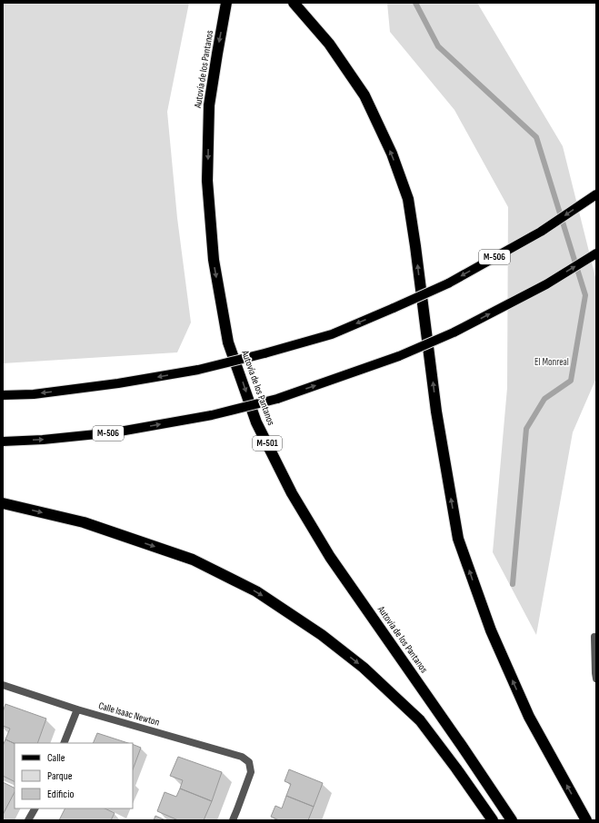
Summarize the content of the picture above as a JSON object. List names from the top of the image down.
{
  "streets": {
    "highway": ["Autovía de los Pantanos", "M-501"],
    "main road": ["M-506"],
    "street": ["Calle Isaac Newton"]
  },
  "one_way": ["Autovía de los Pantanos"],
  "parks": ["El Monreal"],
  "legend": ["Calle", "Parque", "Edificio"]
}
